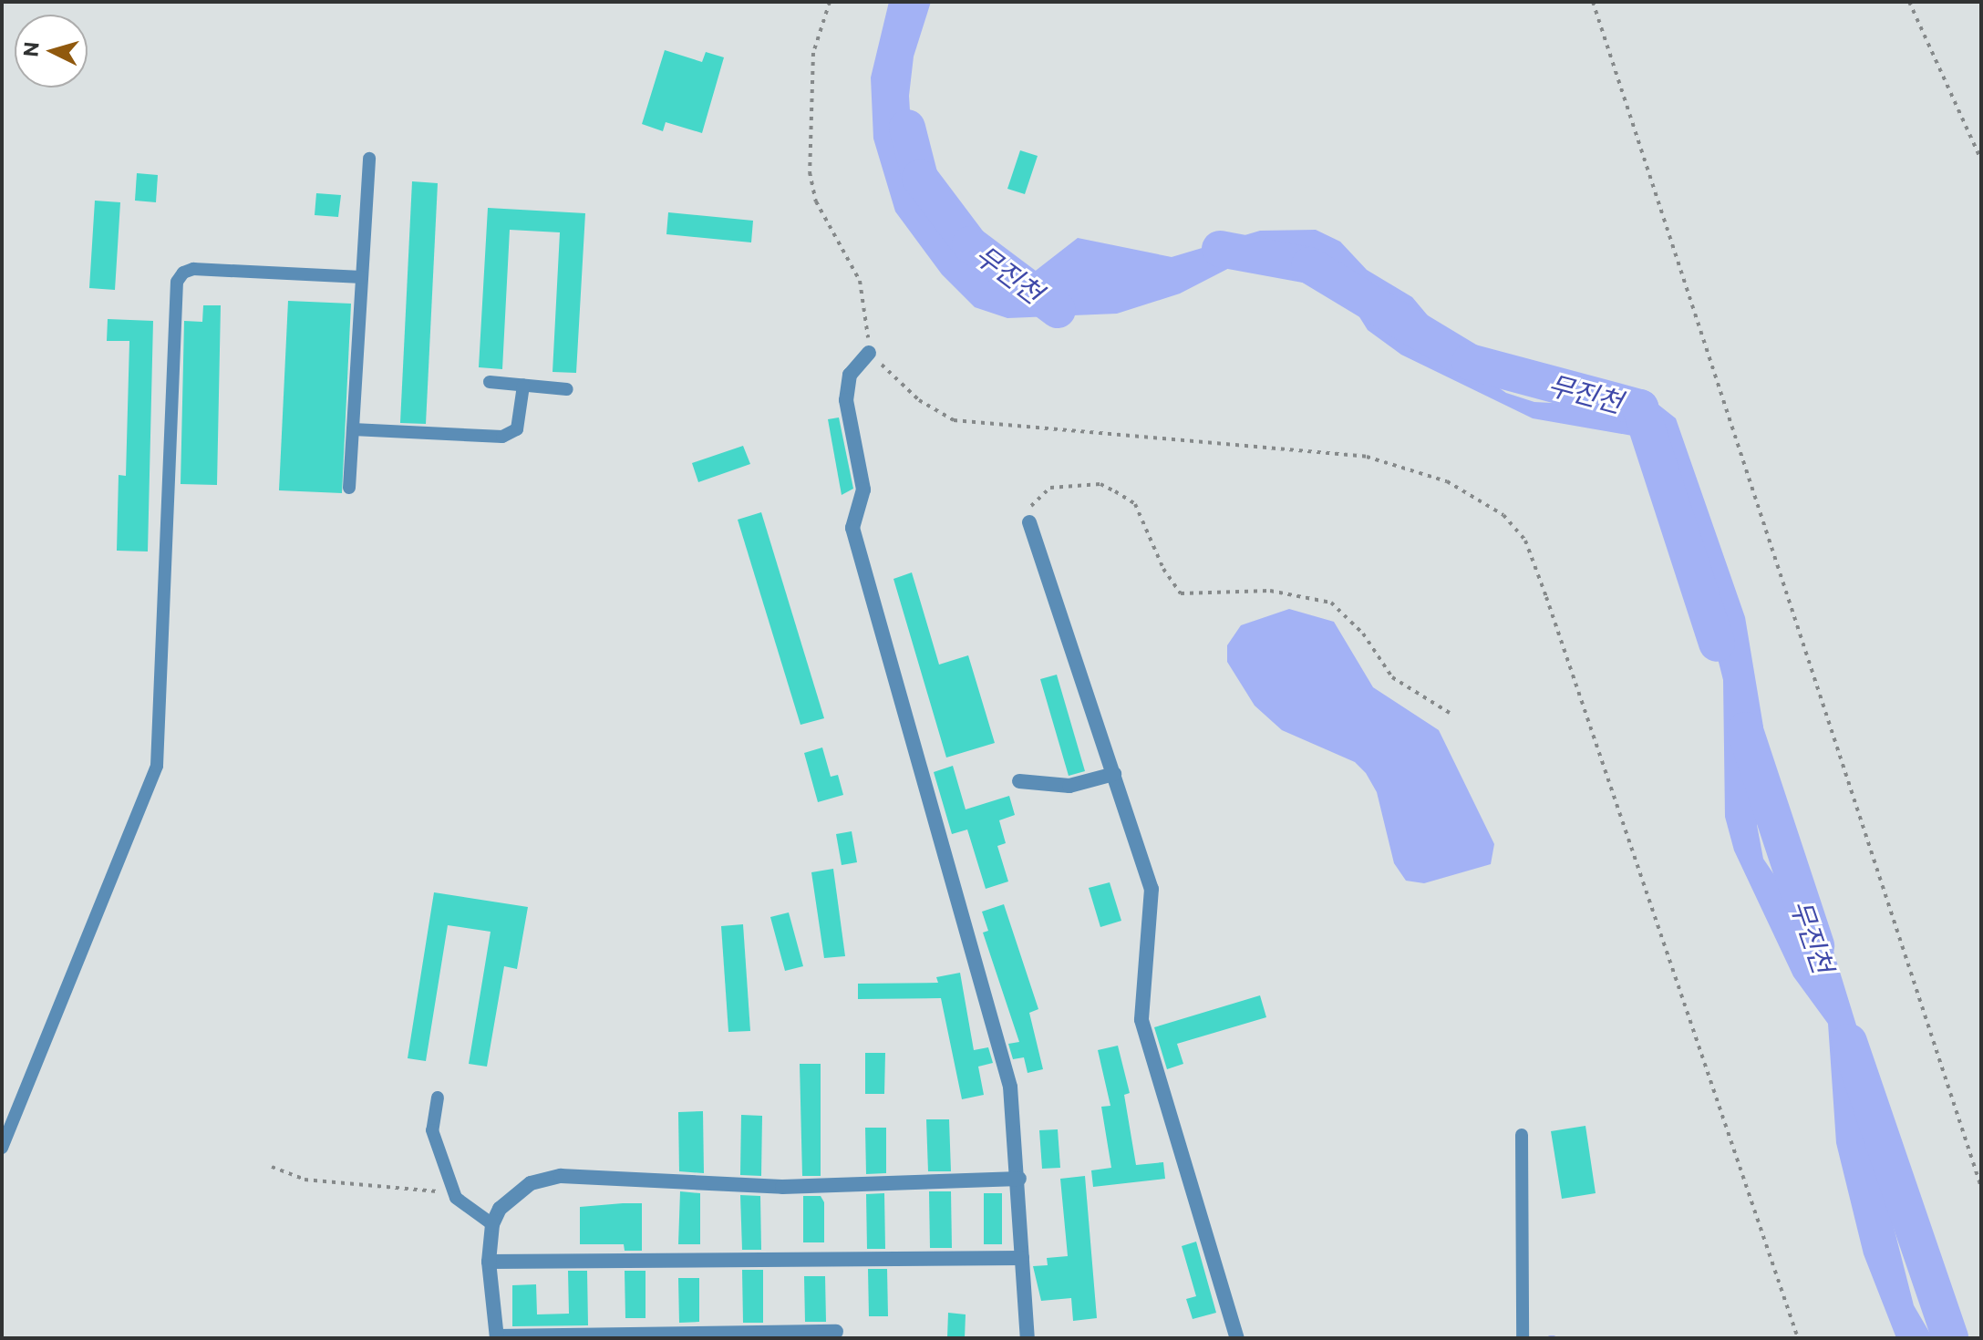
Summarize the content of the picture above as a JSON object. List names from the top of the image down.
{
  "water": ["무진천"],
  "north": "left"
}
